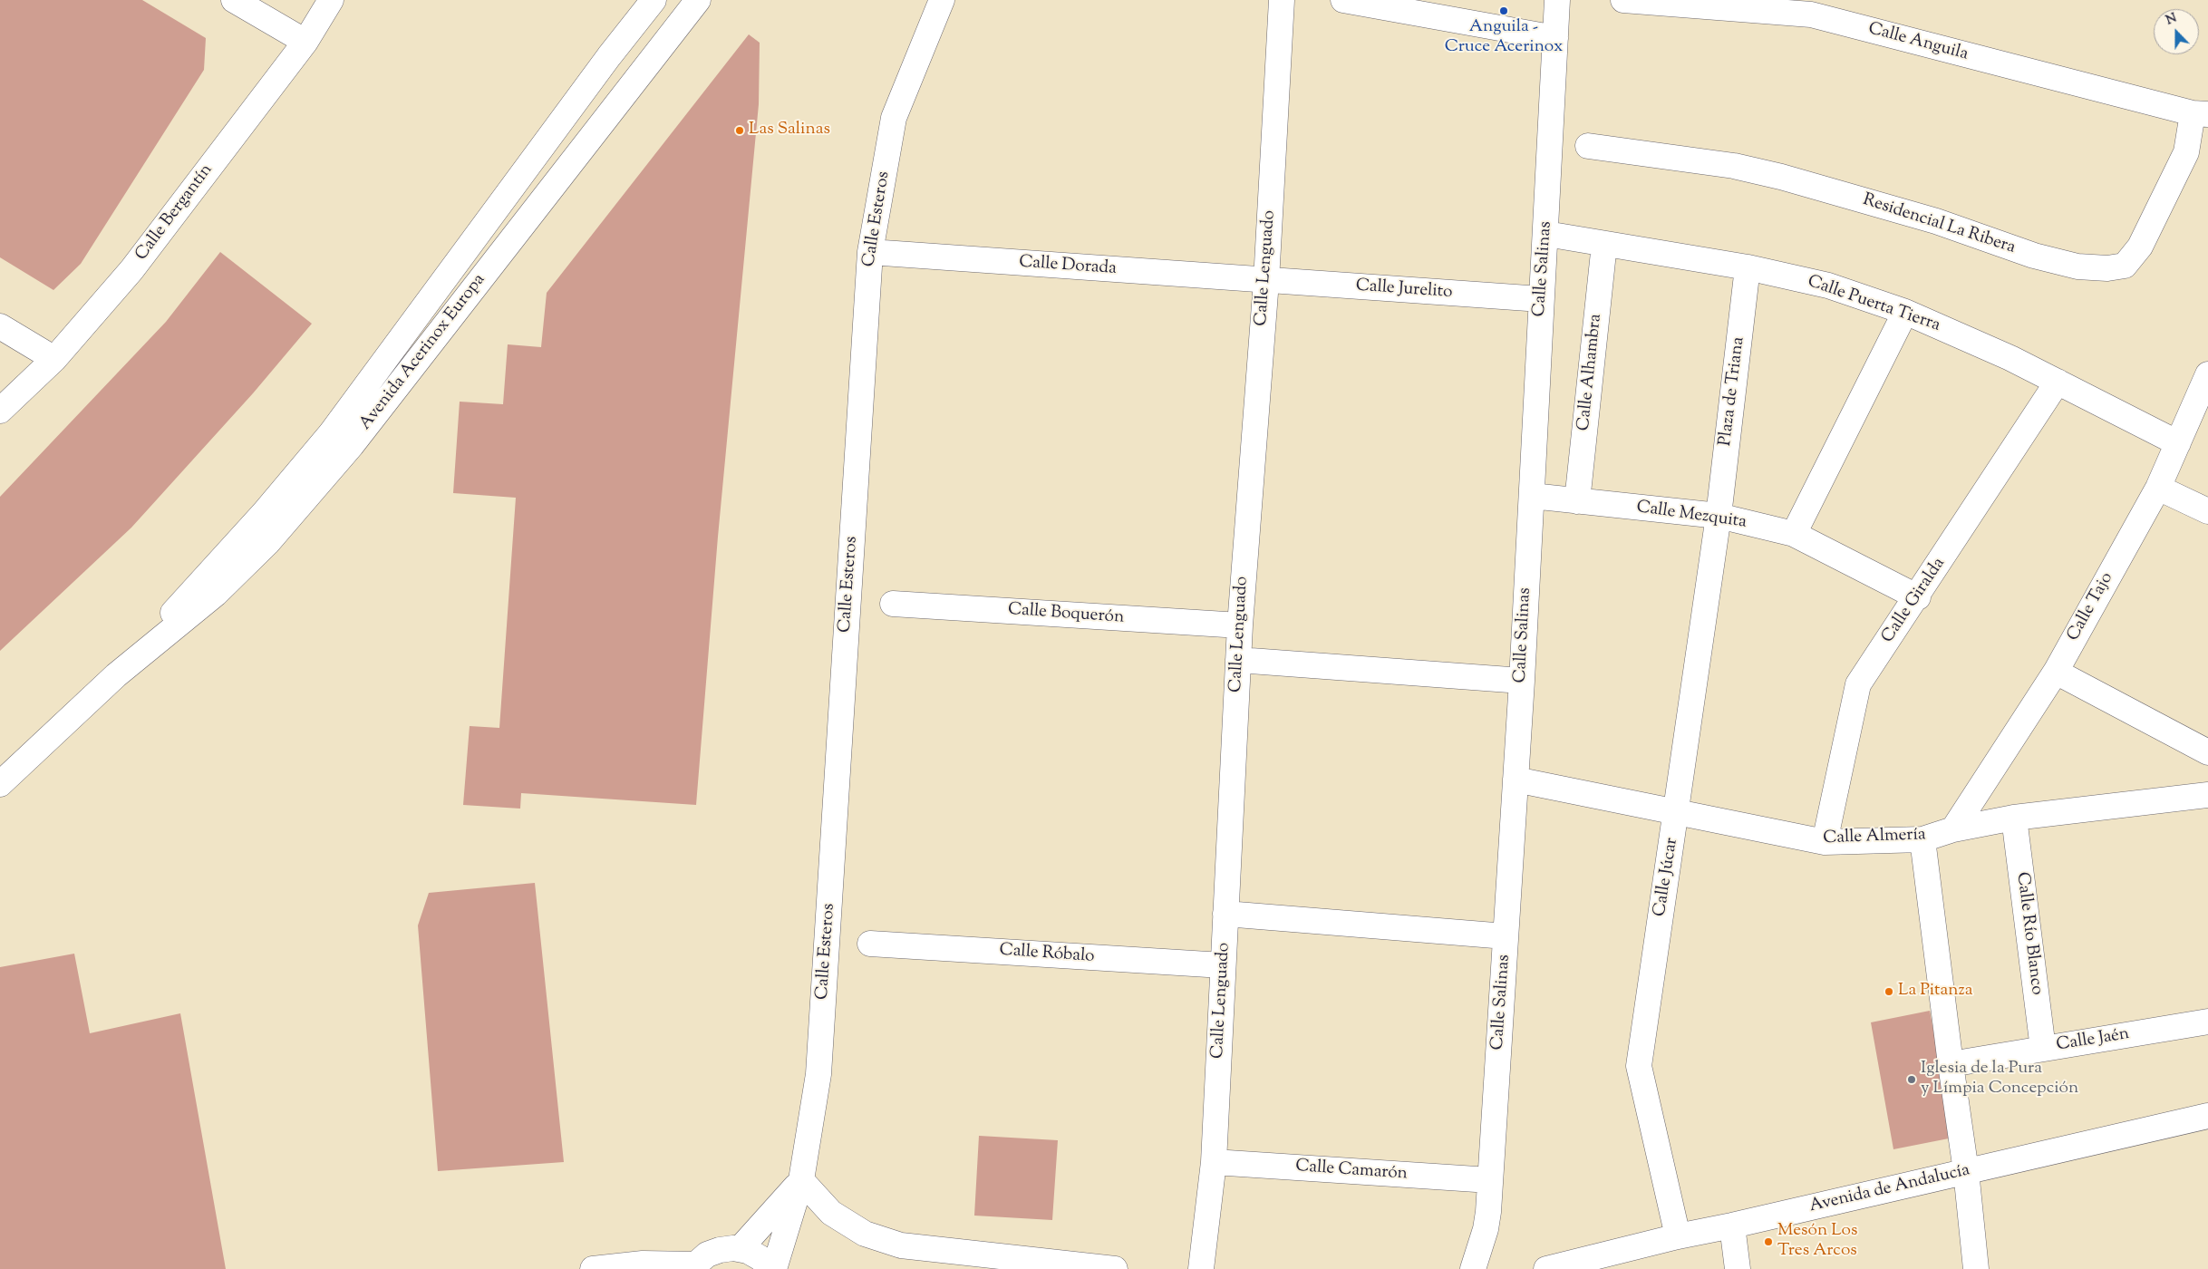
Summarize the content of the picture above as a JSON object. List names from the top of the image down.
{
  "streets": {
    "street": [
      "Calle Anguila",
      "Calle Bergantín",
      "Calle Esteros",
      "Residencial La Ribera",
      "Calle Dorada",
      "Calle Lenguado",
      "Calle Salinas",
      "Calle Jurelito",
      "Calle Puerta Tierra",
      "Avenida Acerinox Europa",
      "Calle Alhambra",
      "Plaza de Triana",
      "Calle Mezquita",
      "Calle Giralda",
      "Calle Tajo",
      "Calle Boquerón",
      "Calle Almería",
      "Calle Júcar",
      "Calle Río Blanco",
      "Calle Róbalo",
      "Calle Jaén",
      "Calle Camarón",
      "Avenida de Andalucía"
    ]
  },
  "crossings": [
    ["Calle Anguila", "Residencial La Ribera"],
    ["Calle Esteros", "Calle Dorada"],
    ["Calle Dorada", "Calle Lenguado"],
    ["Calle Dorada", "Calle Jurelito"],
    ["Calle Lenguado", "Calle Jurelito"],
    ["Calle Lenguado", "Calle Boquerón"],
    ["Calle Lenguado", "Calle Róbalo"],
    ["Calle Lenguado", "Calle Camarón"],
    ["Calle Salinas", "Calle Jurelito"],
    ["Calle Salinas", "Calle Puerta Tierra"],
    ["Calle Salinas", "Calle Mezquita"],
    ["Calle Salinas", "Calle Almería"],
    ["Calle Salinas", "Calle Camarón"],
    ["Calle Puerta Tierra", "Calle Alhambra"],
    ["Calle Puerta Tierra", "Plaza de Triana"],
    ["Calle Puerta Tierra", "Calle Giralda"],
    ["Calle Puerta Tierra", "Calle Tajo"],
    ["Calle Alhambra", "Calle Mezquita"],
    ["Plaza de Triana", "Calle Mezquita"],
    ["Plaza de Triana", "Calle Júcar"],
    ["Calle Mezquita", "Calle Giralda"],
    ["Calle Mezquita", "Calle Júcar"],
    ["Calle Giralda", "Calle Almería"],
    ["Calle Tajo", "Calle Almería"],
    ["Calle Almería", "Calle Júcar"],
    ["Calle Almería", "Calle Río Blanco"],
    ["Calle Júcar", "Avenida de Andalucía"],
    ["Calle Río Blanco", "Calle Jaén"]
  ],
  "places": [
    "Anguila - Cruce Acerinox",
    "Las Salinas",
    "La Pitanza",
    "Iglesia de la Pura y Límpia Concepción",
    "Mesón Los Tres Arcos"
  ],
  "north": "top"
}
